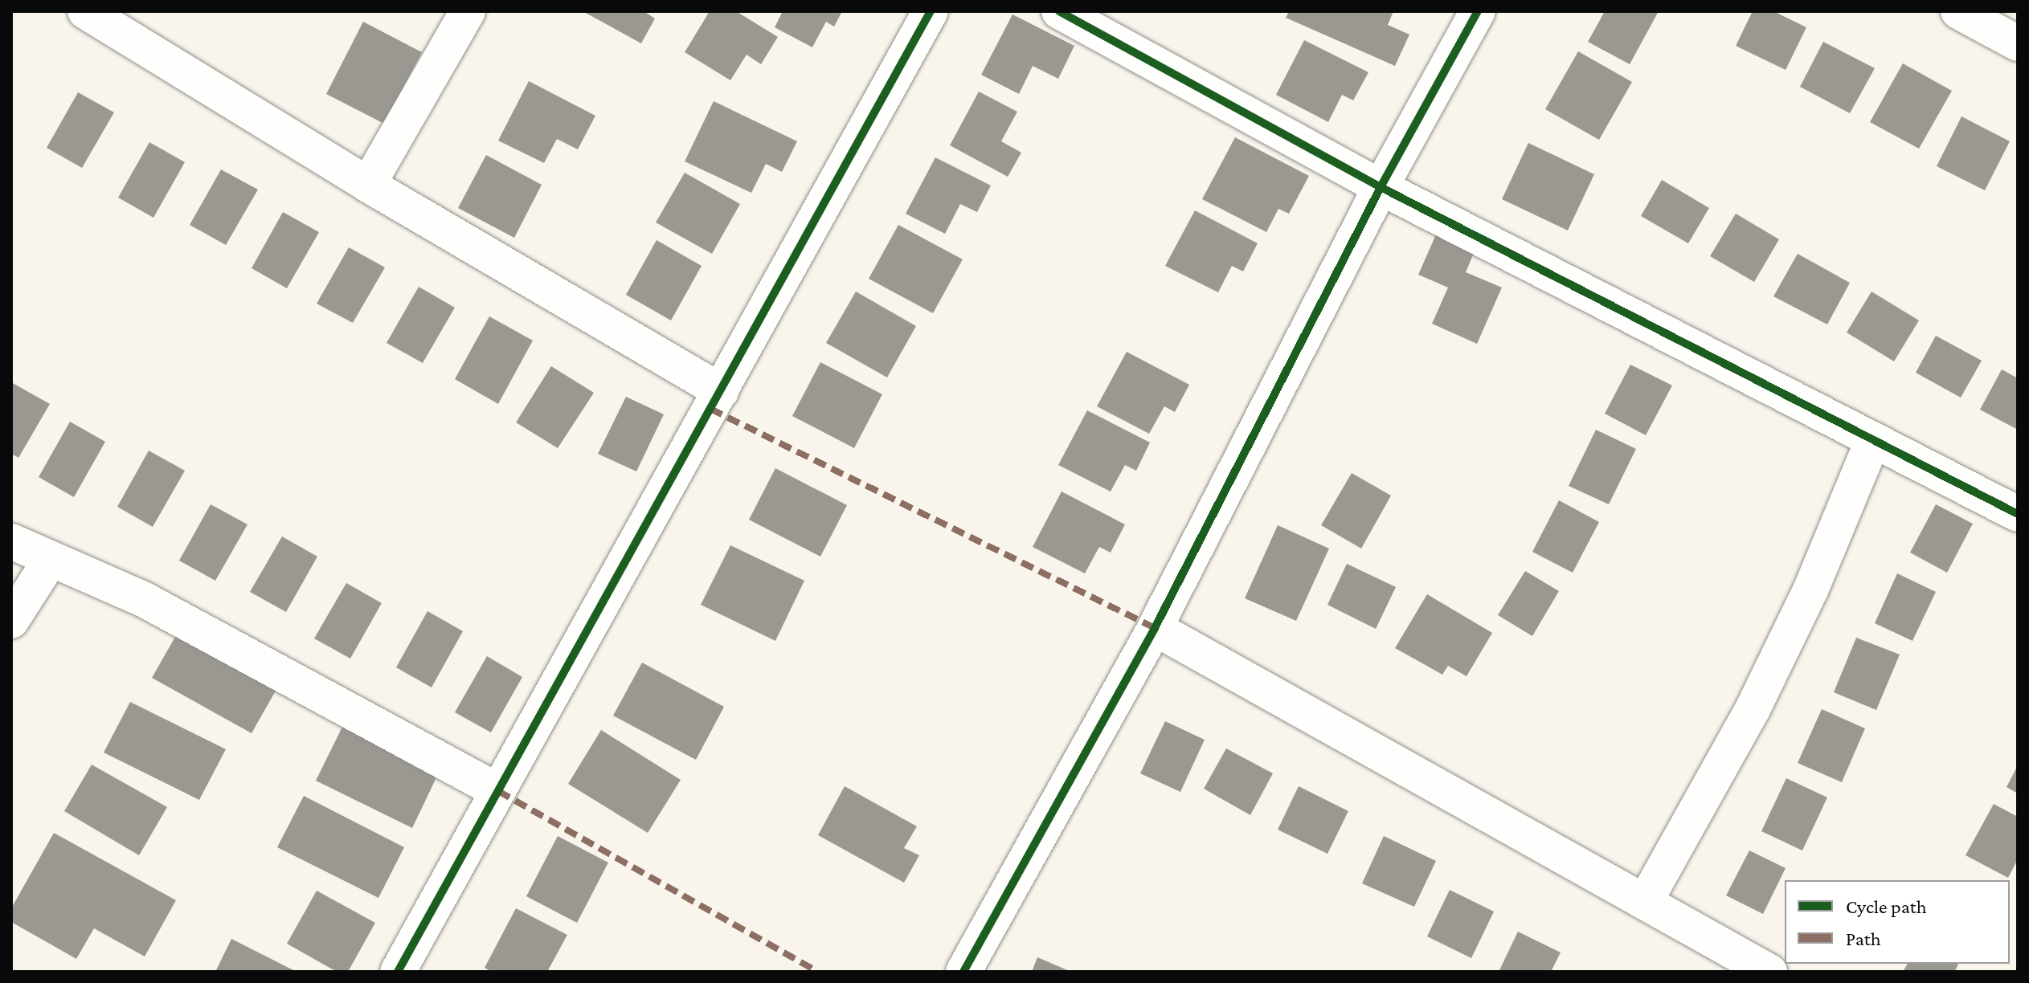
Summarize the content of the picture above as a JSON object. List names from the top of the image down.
{
  "legend": ["Cycle path", "Path"]
}
